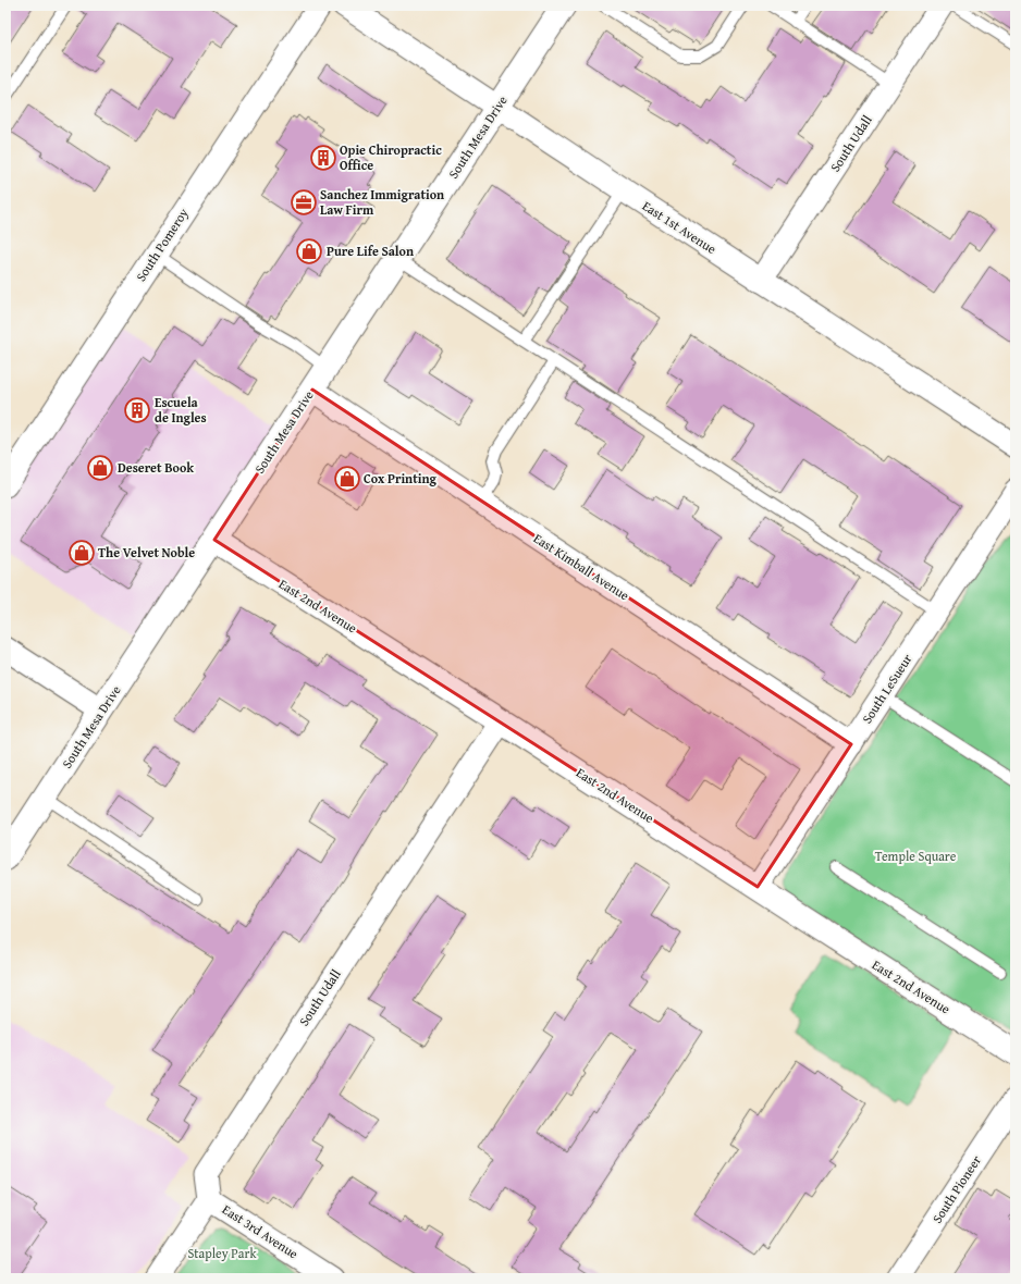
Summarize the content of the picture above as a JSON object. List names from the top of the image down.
{
  "streets": {
    "main road": ["South Mesa Drive", "East 2nd Avenue"],
    "street": [
      "South Udall",
      "East 1st Avenue",
      "South Pomeroy",
      "East Kimball Avenue",
      "South LeSueur",
      "South Pioneer",
      "East 3rd Avenue"
    ]
  },
  "crossings": [
    ["South Mesa Drive", "East 1st Avenue"],
    ["South Mesa Drive", "East Kimball Avenue"],
    ["South Mesa Drive", "East 2nd Avenue"],
    ["South Udall", "East 1st Avenue"],
    ["South Udall", "East 2nd Avenue"],
    ["South Udall", "East 3rd Avenue"],
    ["East Kimball Avenue", "South LeSueur"],
    ["East 2nd Avenue", "South LeSueur"]
  ],
  "parks": ["Temple Square", "Stapley Park"],
  "places": {
    "building": ["Opie Chiropractic Office", "Escuela de Ingles"],
    "office": ["Sanchez Immigration Law Firm"],
    "shop": [
      "Pure Life Salon",
      "Deseret Book",
      "Cox Printing",
      "The Velvet Noble"
    ]
  }
}
